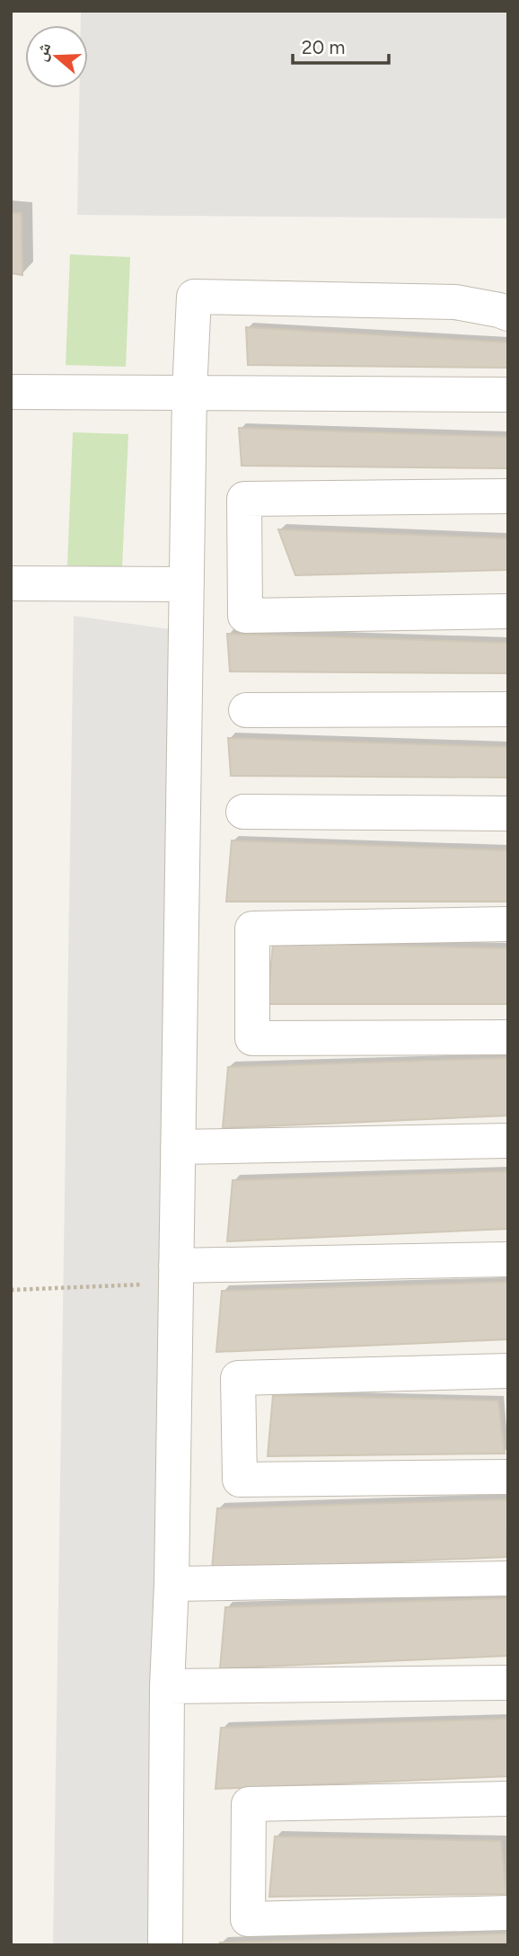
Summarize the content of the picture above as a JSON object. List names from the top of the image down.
{
  "scale_bar": "20 m",
  "north": "left"
}
